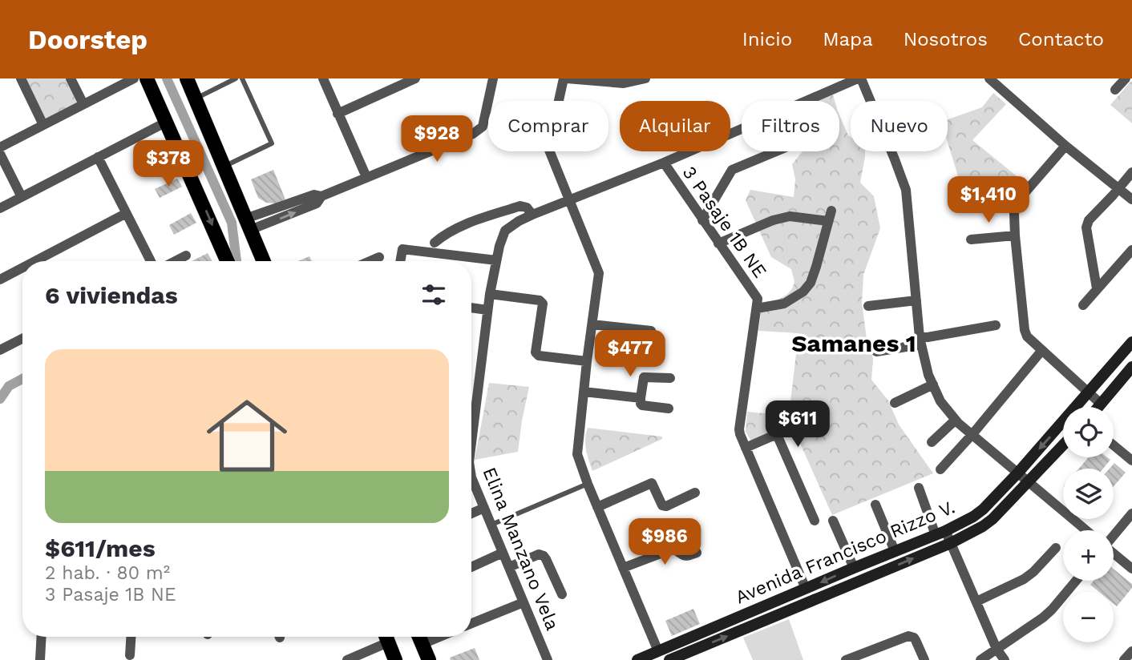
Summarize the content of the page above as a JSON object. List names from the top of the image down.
{
  "streets": {
    "main road": ["Avenida Francisco Rizzo V."],
    "street": ["3 Pasaje 1B NE", "Elina Manzano Vela"]
  },
  "crossings": [
    ["3 Pasaje 1B NE", "Elina Manzano Vela"],
    ["3 Pasaje 1B NE", "Avenida Francisco Rizzo V."]
  ],
  "districts": ["Samanes 1"],
  "page": {
    "header": "Doorstep",
    "nav": [
      "Inicio",
      "Mapa",
      "Nosotros",
      "Contacto"
    ],
    "chip": [
      "Comprar",
      "Alquilar",
      "Filtros",
      "Nuevo"
    ],
    "price": [
      "$928",
      "$378",
      "$1,410",
      "$477",
      "$611",
      "$986"
    ],
    "heading": "6 viviendas",
    "list": [
      {
        "name": "$611/mes",
        "note": "2 hab. · 80 m² · 3 Pasaje 1B NE"
      }
    ],
    "map_buttons": ["+", "−"]
  }
}
